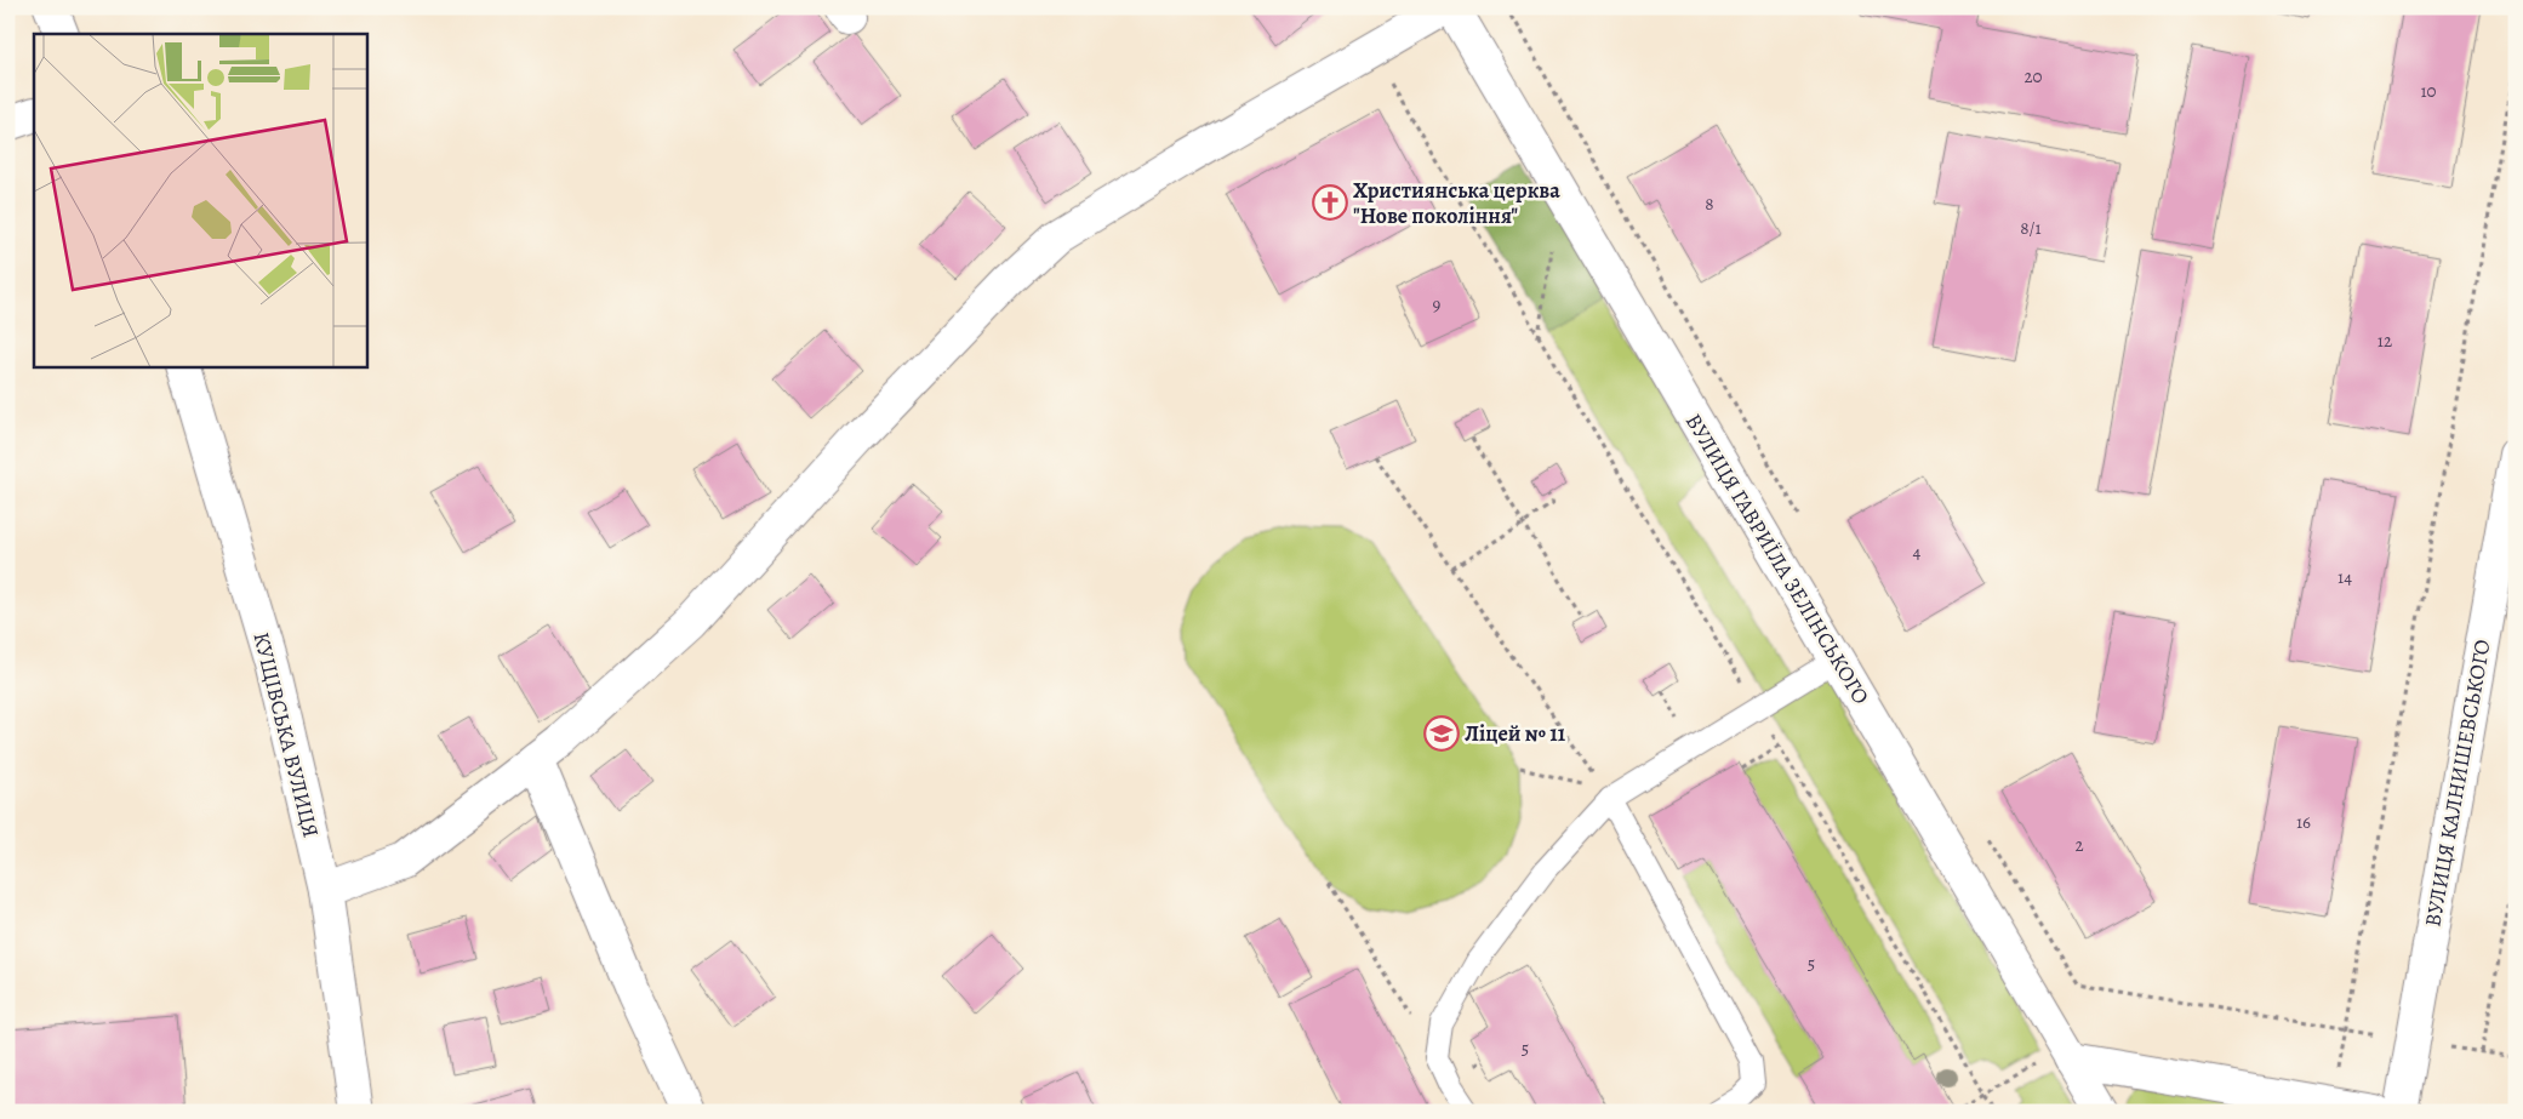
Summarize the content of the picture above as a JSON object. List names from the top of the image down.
{
  "streets": {
    "street": ["ВУЛИЦЯ ГАВРИЇЛА ЗЕЛІНСЬКОГО", "КУЩІВСЬКА ВУЛИЦЯ", "ВУЛИЦЯ КАЛНИШЕВСЬКОГО"]
  },
  "places": {
    "church": ["Християнська церква \"Нове покоління\""],
    "school or university": ["Ліцей № 11"]
  },
  "house_numbers": [
    "20",
    "10",
    "8",
    "8/1",
    "9",
    "12",
    "4",
    "14",
    "16",
    "2",
    "5",
    "5"
  ]
}
